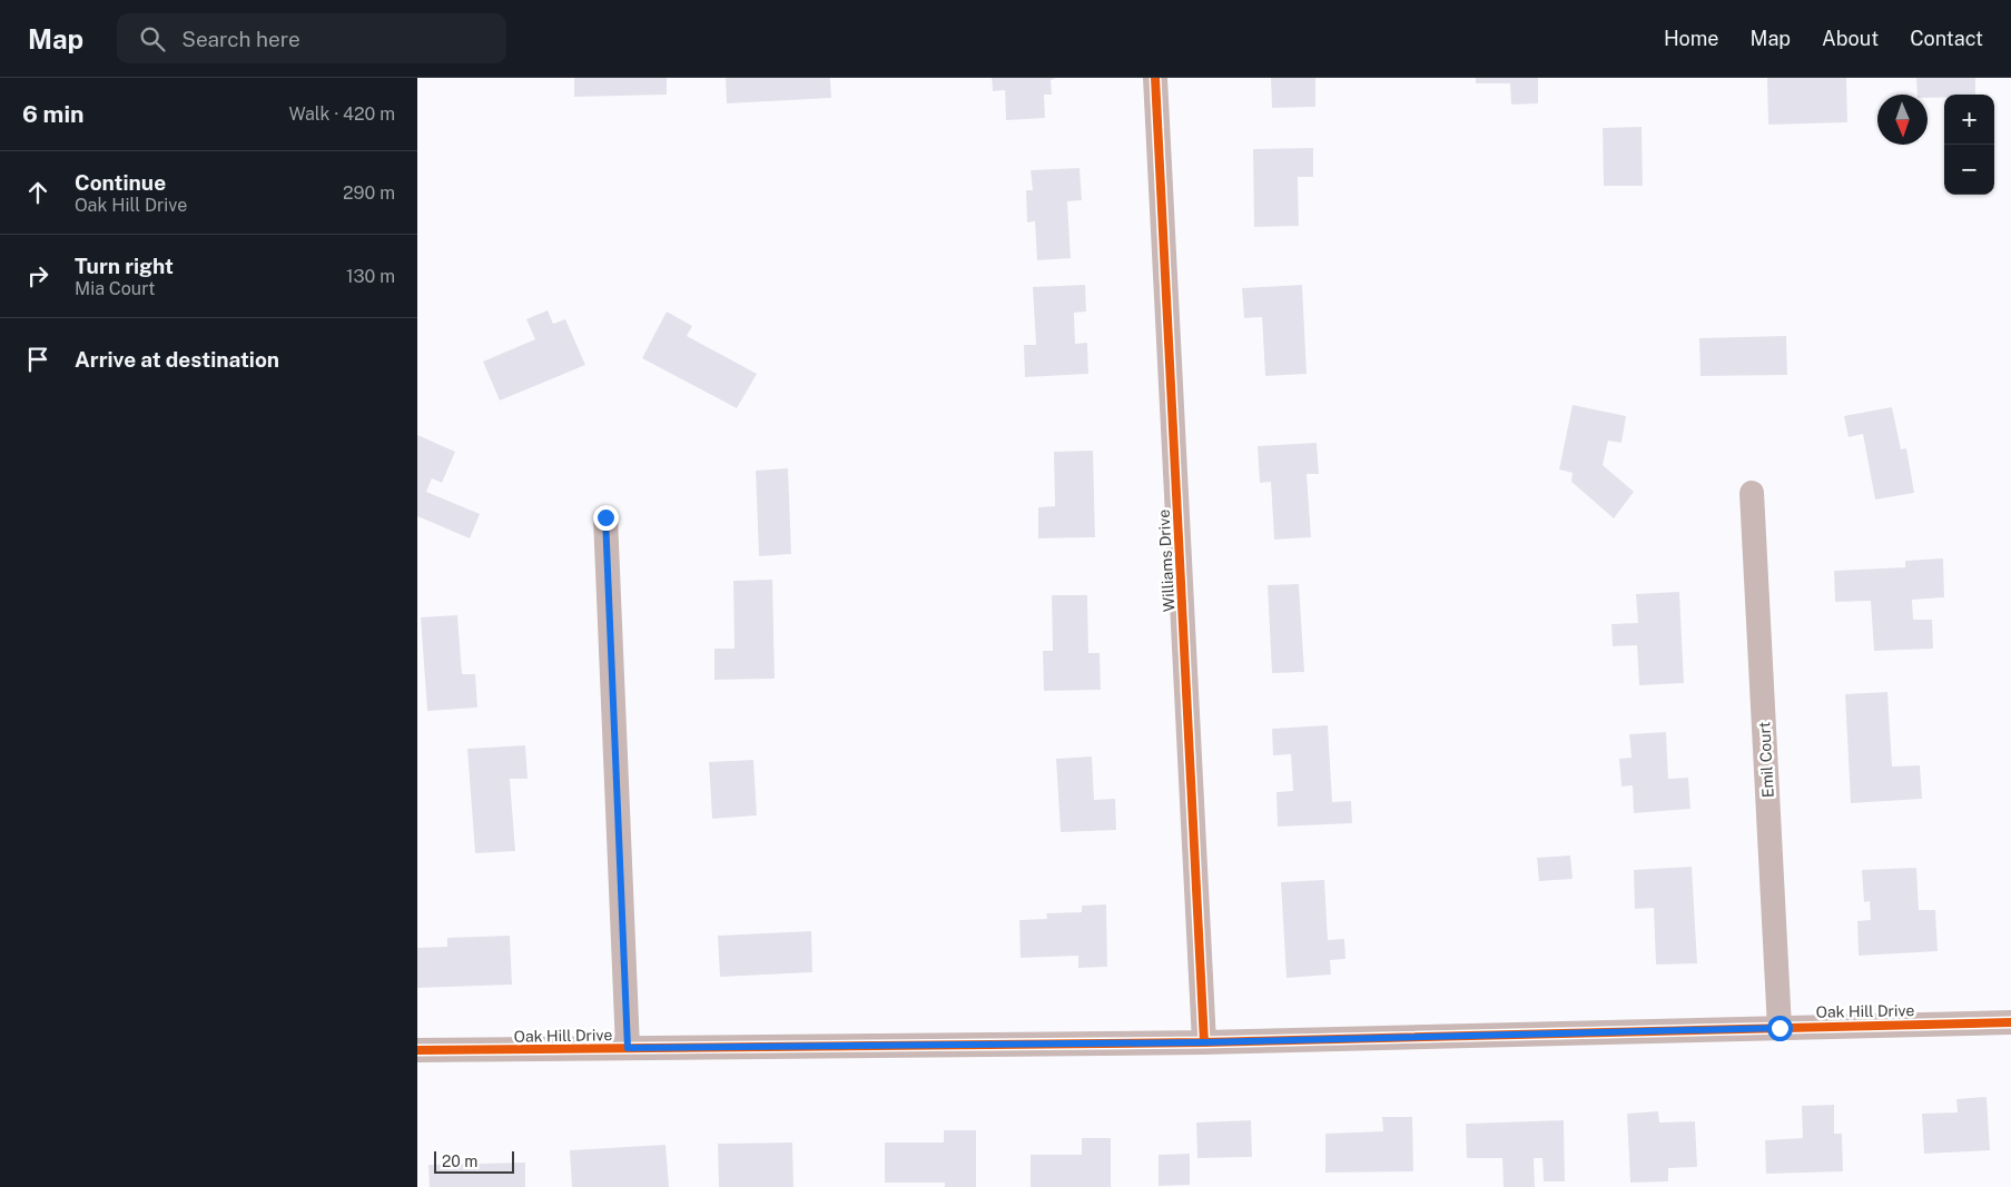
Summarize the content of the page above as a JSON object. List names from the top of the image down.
{
  "streets": {
    "street": ["Williams Drive", "Emil Court", "Oak Hill Drive"]
  },
  "crossings": [
    ["Williams Drive", "Oak Hill Drive"],
    ["Emil Court", "Oak Hill Drive"]
  ],
  "scale_bar": "20 m",
  "north": "bottom",
  "page": {
    "header": "Map",
    "search": "Search here",
    "nav": [
      "Home",
      "Map",
      "About",
      "Contact"
    ],
    "heading": ["6 min", "Walk · 420 m"],
    "map_buttons": ["+", "−"],
    "list": [
      ["Continue", "Oak Hill Drive", "290 m"],
      ["Turn right", "Mia Court", "130 m"],
      "Arrive at destination"
    ],
    "scale": "20 m"
  }
}
